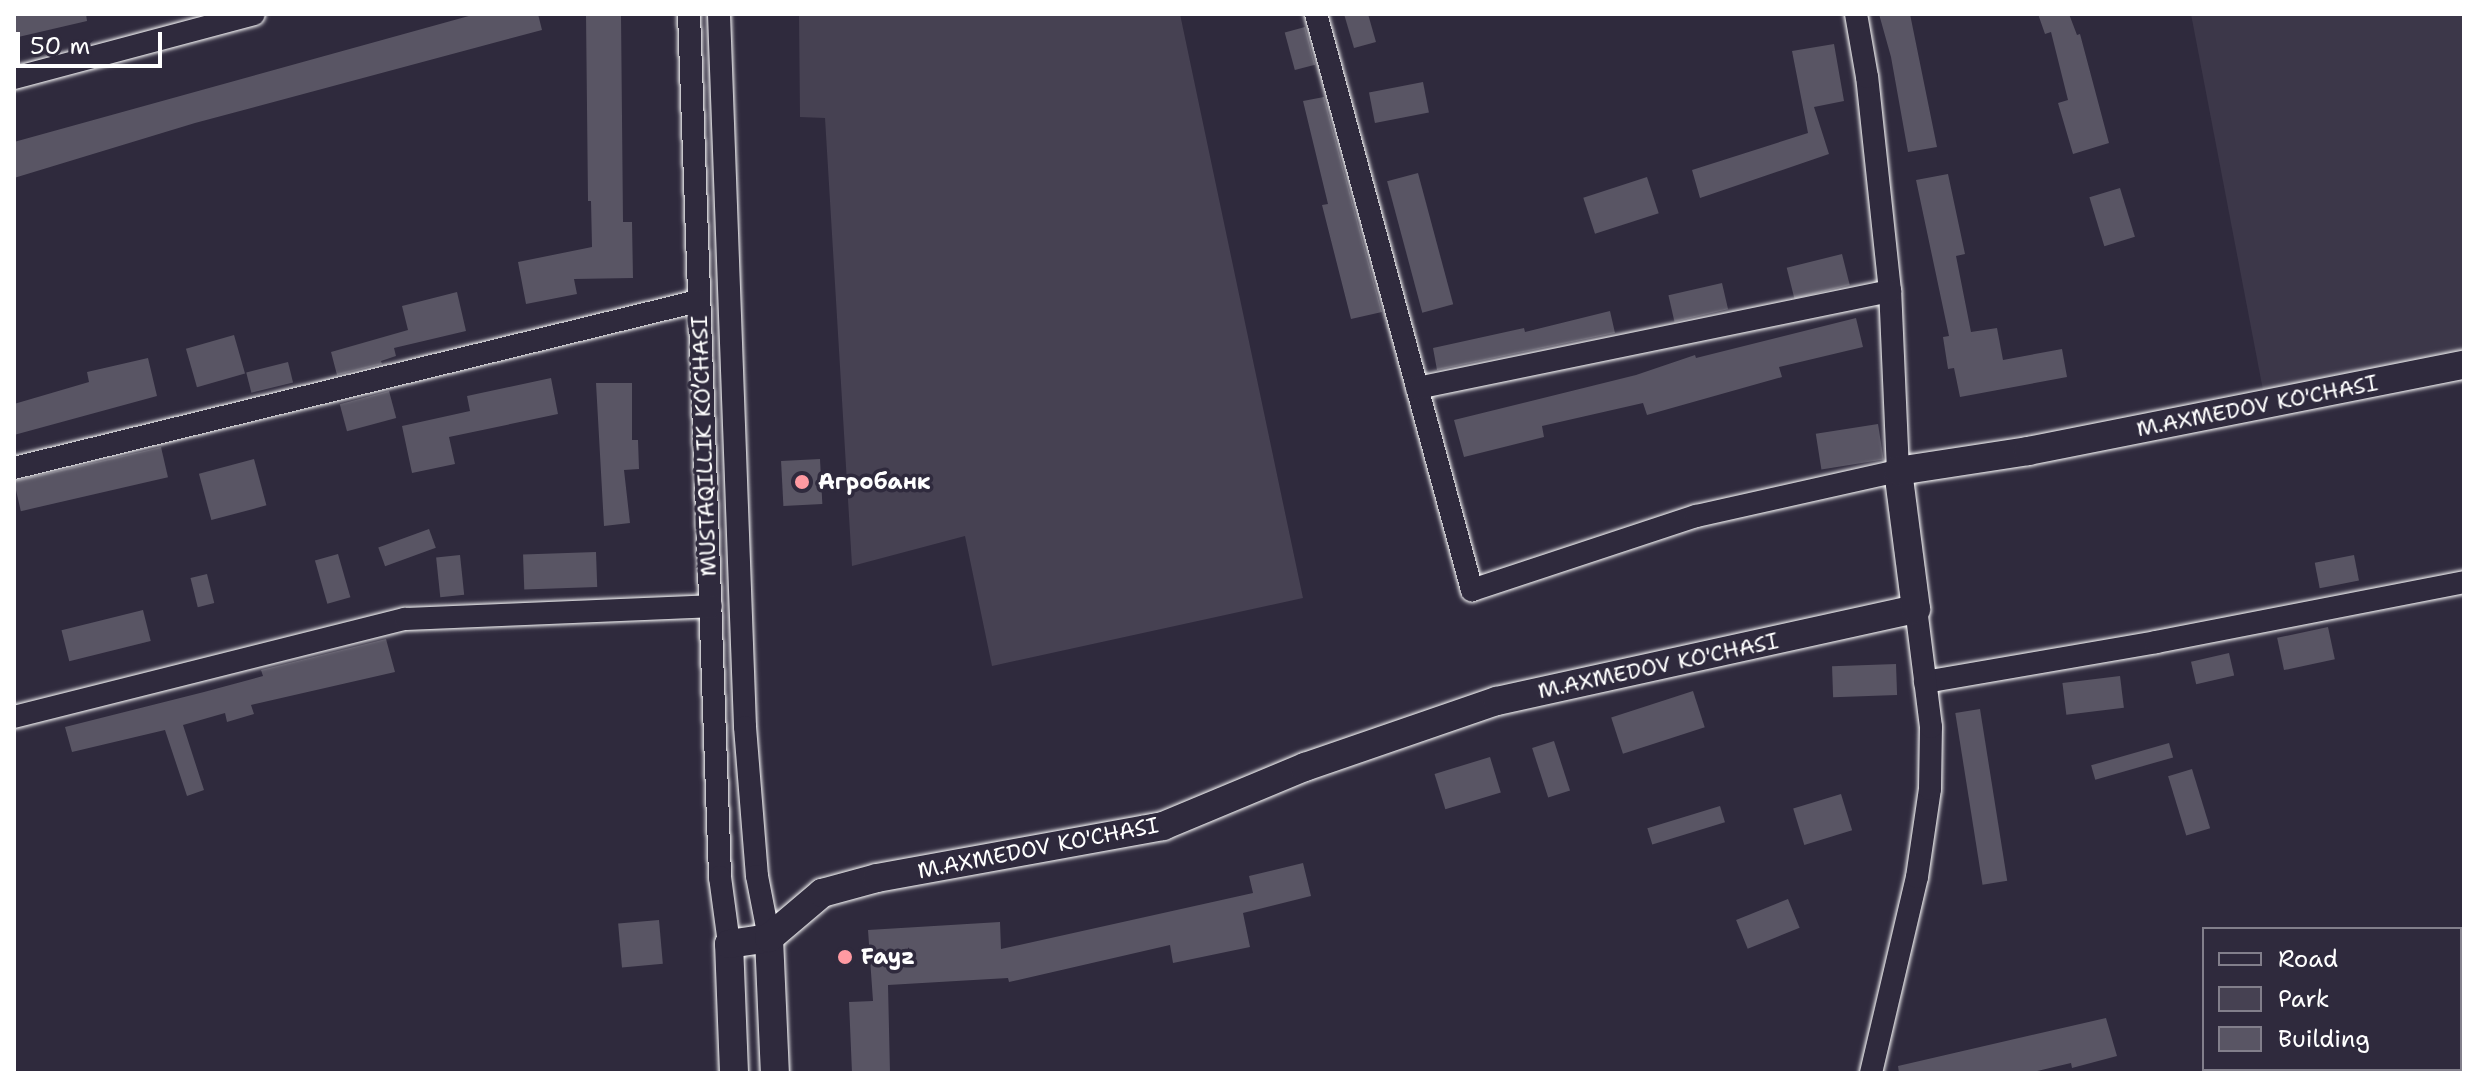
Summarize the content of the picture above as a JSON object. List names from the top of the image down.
{
  "streets": {
    "main road": ["M.AXMEDOV KO'CHASI"],
    "street": ["MUSTAQILLIK KO’CHASI"]
  },
  "crossings": [
    ["M.AXMEDOV KO'CHASI", "MUSTAQILLIK KO’CHASI"]
  ],
  "places": ["Агробанк", "Fayz"],
  "legend": ["Road", "Park", "Building"],
  "scale_bar": "50 m"
}
